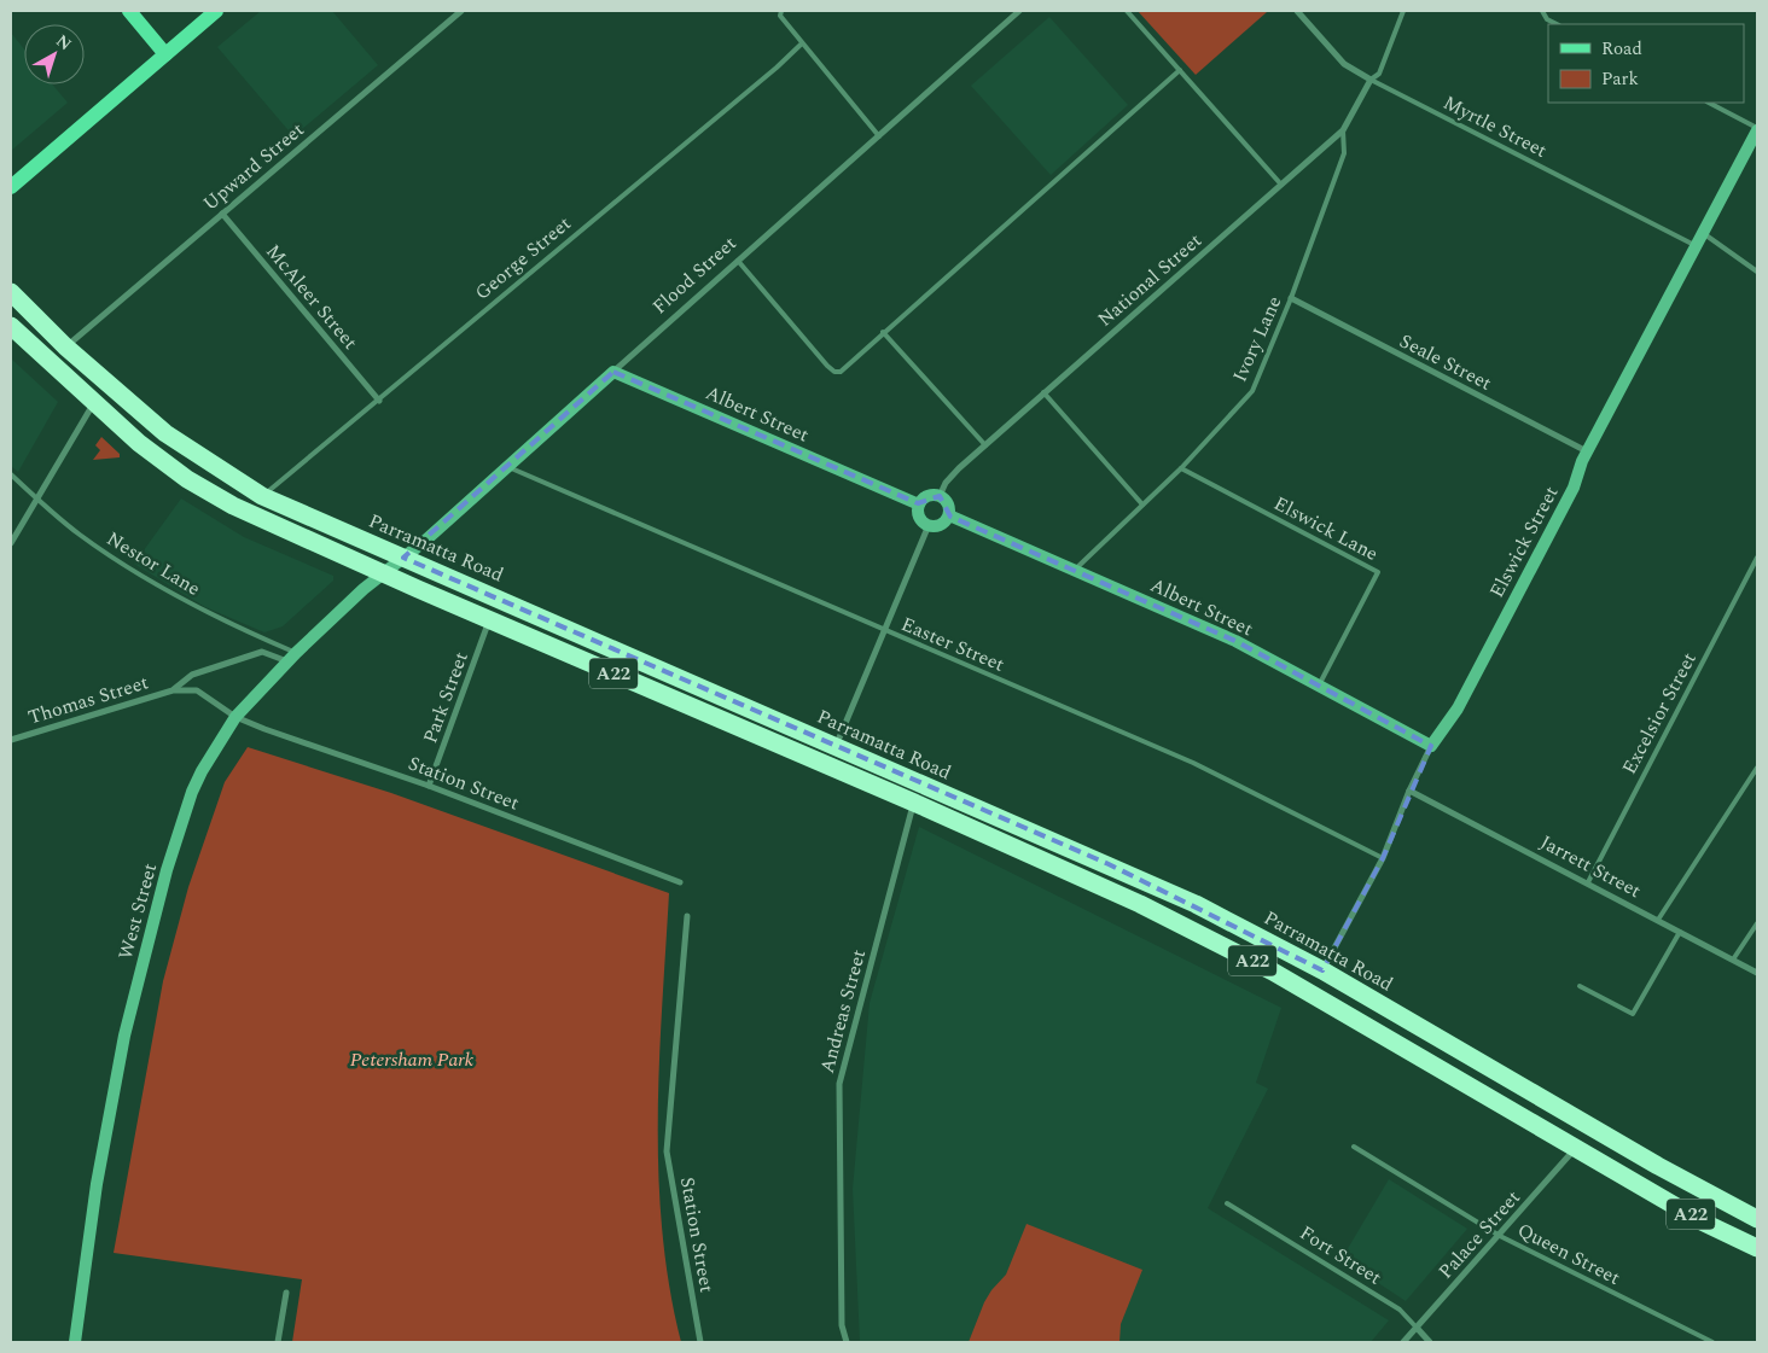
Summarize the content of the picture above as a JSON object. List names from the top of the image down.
{
  "streets": {
    "highway": ["Parramatta Road", "A22"],
    "street": [
      "Myrtle Street",
      "Upward Street",
      "Flood Street",
      "National Street",
      "McAleer Street",
      "Seale Street",
      "Albert Street",
      "Elswick Street",
      "Park Street",
      "Thomas Street",
      "Station Street",
      "Jarrett Street",
      "West Street",
      "Andreas Street",
      "Palace Street",
      "Fort Street"
    ],
    "lane": [
      "George Street",
      "Ivory Lane",
      "Elswick Lane",
      "Nestor Lane",
      "Easter Street",
      "Excelsior Street",
      "Queen Street"
    ]
  },
  "crossings": [
    ["Myrtle Street", "National Street"],
    ["Myrtle Street", "Elswick Street"],
    ["Upward Street", "McAleer Street"],
    ["Upward Street", "Parramatta Road"],
    ["George Street", "McAleer Street"],
    ["George Street", "Parramatta Road"],
    ["Flood Street", "Albert Street"],
    ["Flood Street", "Parramatta Road"],
    ["Flood Street", "Easter Street"],
    ["Flood Street", "West Street"],
    ["National Street", "Ivory Lane"],
    ["National Street", "Albert Street"],
    ["Ivory Lane", "Seale Street"],
    ["Ivory Lane", "Albert Street"],
    ["Ivory Lane", "Elswick Lane"],
    ["Seale Street", "Elswick Street"],
    ["Albert Street", "Elswick Lane"],
    ["Albert Street", "Elswick Street"],
    ["Elswick Street", "Parramatta Road"],
    ["Elswick Street", "Easter Street"],
    ["Elswick Street", "Jarrett Street"],
    ["Parramatta Road", "Park Street"],
    ["Parramatta Road", "West Street"],
    ["Parramatta Road", "Andreas Street"],
    ["Parramatta Road", "Palace Street"],
    ["Nestor Lane", "Thomas Street"],
    ["Nestor Lane", "West Street"],
    ["Park Street", "Station Street"],
    ["Thomas Street", "Station Street"],
    ["Thomas Street", "West Street"],
    ["Excelsior Street", "Jarrett Street"],
    ["Station Street", "West Street"],
    ["Palace Street", "Queen Street"],
    ["Palace Street", "Fort Street"]
  ],
  "parks": ["Petersham Park"],
  "legend": ["Road", "Park"],
  "north": "top right"
}
